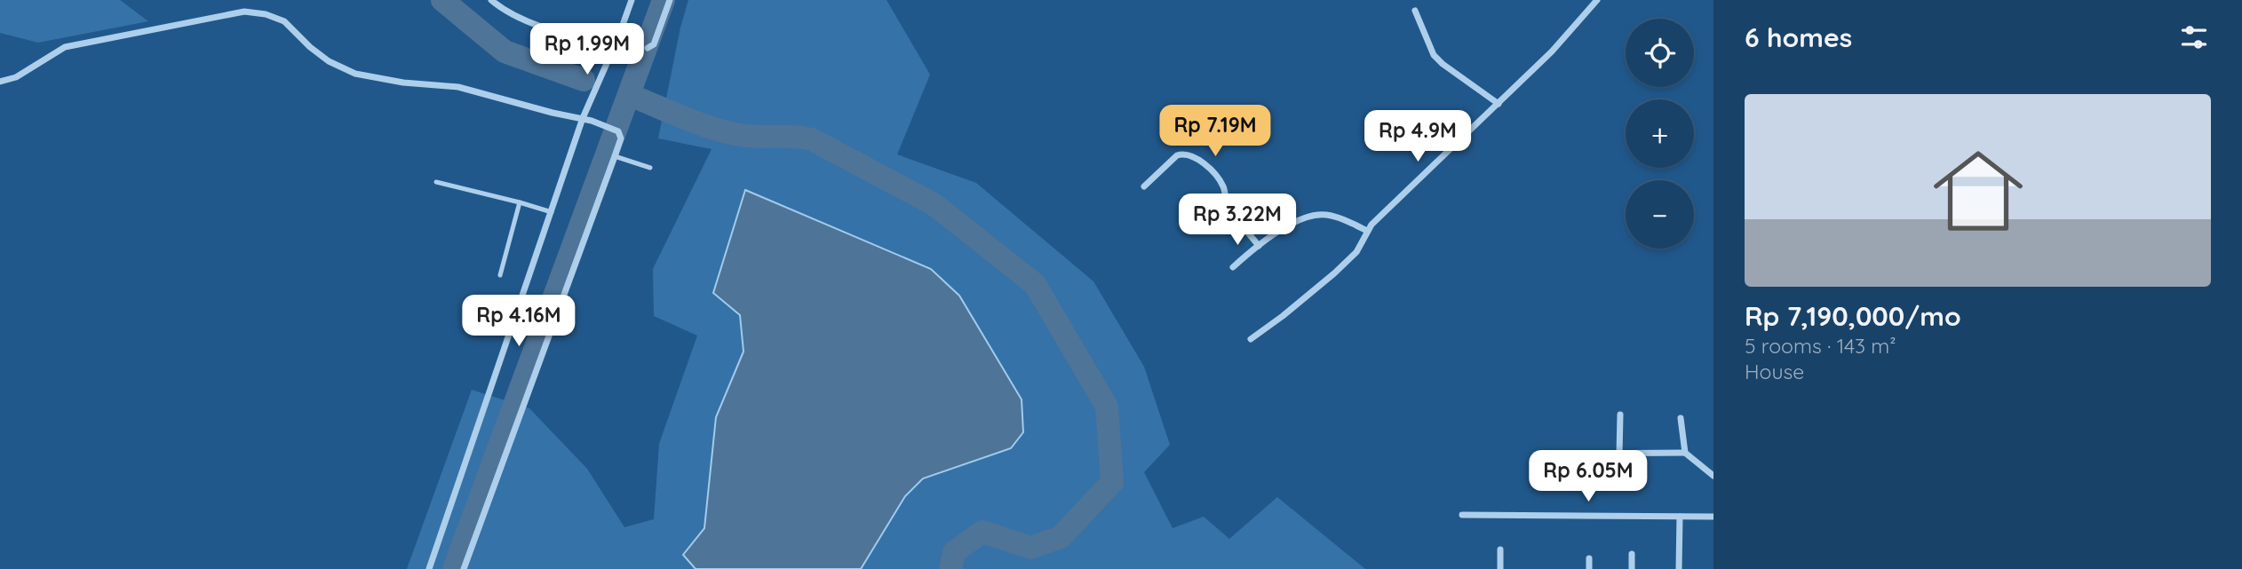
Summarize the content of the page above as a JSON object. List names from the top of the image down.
{
  "page": {
    "heading": "6 homes",
    "map_buttons": ["+", "−"],
    "price": [
      "Rp 1.99M",
      "Rp 7.19M",
      "Rp 4.9M",
      "Rp 3.22M",
      "Rp 4.16M",
      "Rp 6.05M"
    ],
    "list": [
      {
        "name": "Rp 7,190,000/mo",
        "note": "5 rooms · 143 m² · House"
      }
    ]
  }
}
